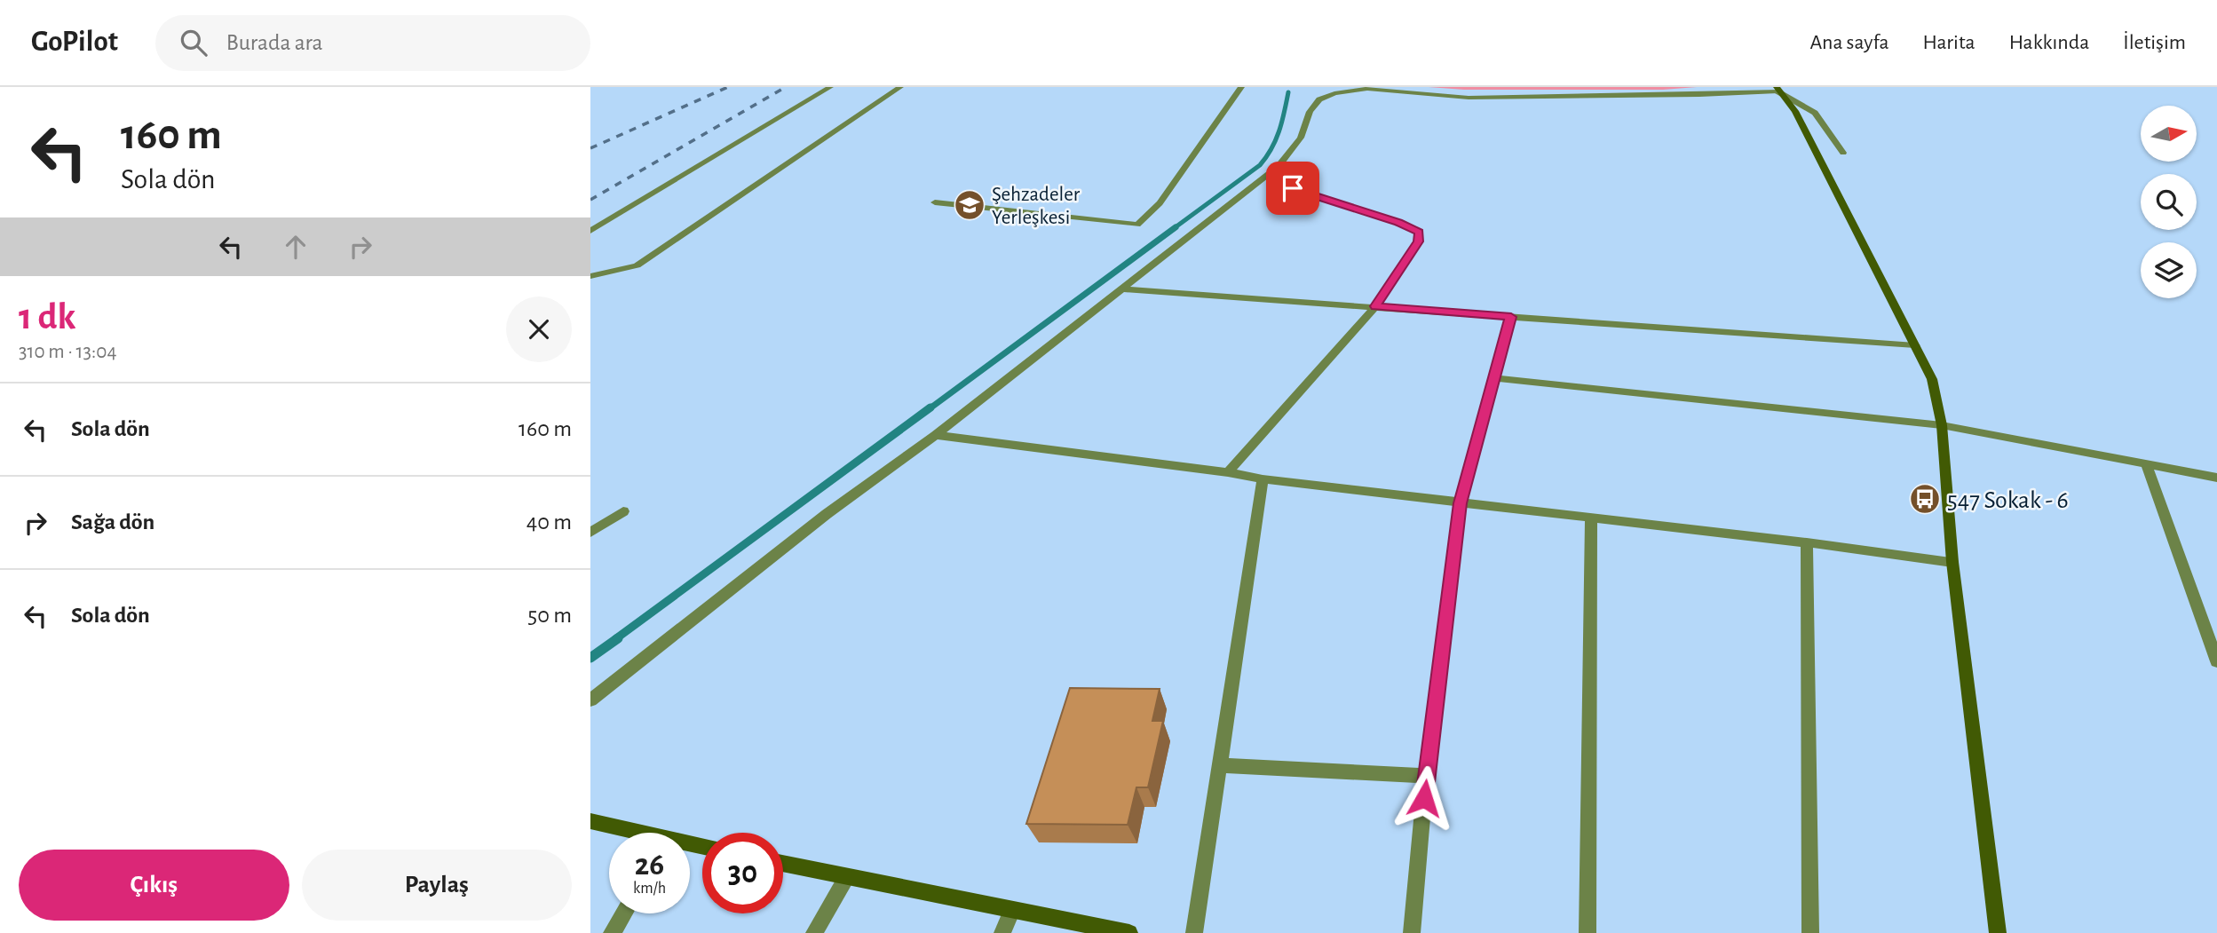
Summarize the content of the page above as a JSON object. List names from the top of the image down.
{
  "places": {
    "school or university": ["Şehzadeler Yerleşkesi"],
    "bus stop": ["547 Sokak - 6"]
  },
  "north": "right",
  "page": {
    "header": "GoPilot",
    "search": "Burada ara",
    "nav": [
      "Ana sayfa",
      "Harita",
      "Hakkında",
      "İletişim"
    ],
    "turn": ["160 m", "Sola dön"],
    "heading": ["1 dk", "310 m · 13:04"],
    "list": [
      {
        "name": "Sola dön",
        "value": "160 m"
      },
      {
        "name": "Sağa dön",
        "value": "40 m"
      },
      {
        "name": "Sola dön",
        "value": "50 m"
      }
    ],
    "speed": "26 km/h",
    "limit": "30",
    "buttons": ["Çıkış", "Paylaş"]
  }
}
